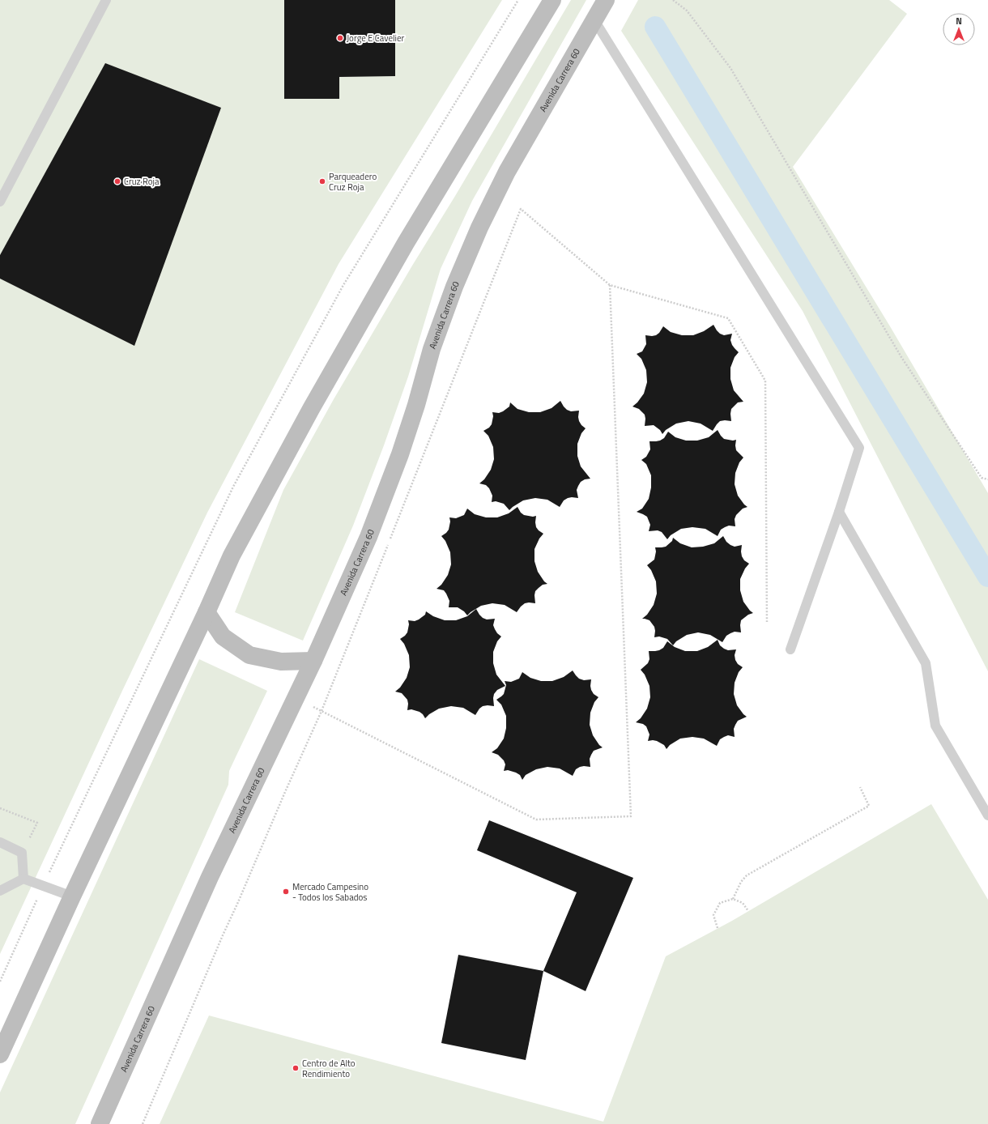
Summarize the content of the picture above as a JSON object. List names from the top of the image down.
{
  "streets": {
    "main road": ["Avenida Carrera 60"]
  },
  "places": [
    "Jorge E Cavelier",
    "Cruz Roja",
    "Parqueadero Cruz Roja",
    "Mercado Campesino - Todos los Sabados",
    "Centro de Alto Rendimiento"
  ],
  "north": "top"
}
